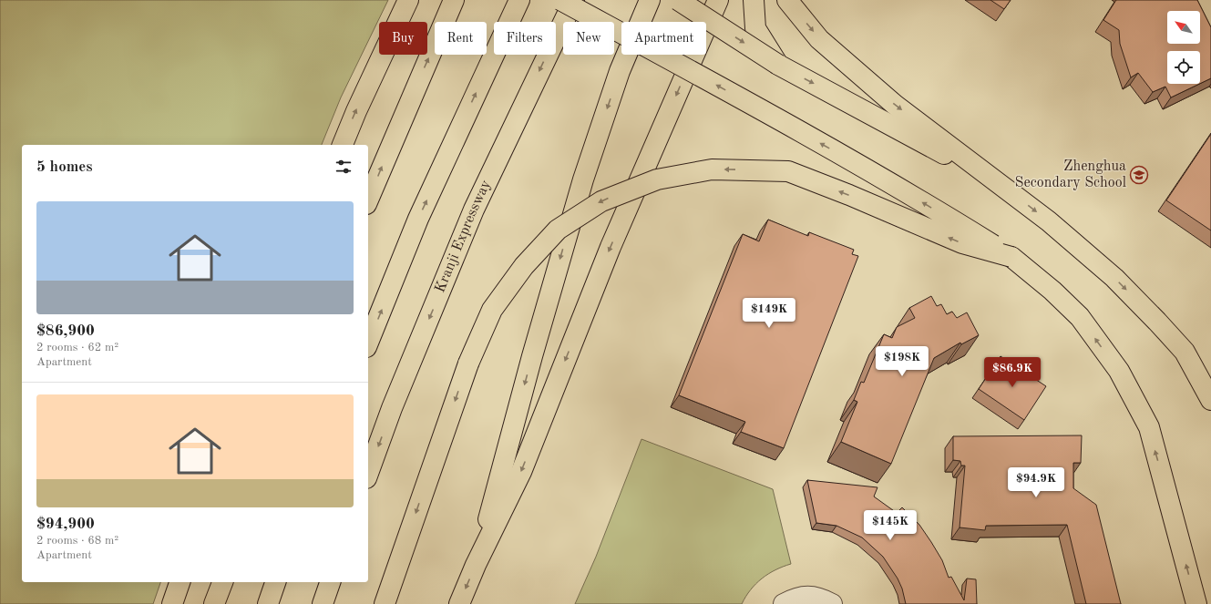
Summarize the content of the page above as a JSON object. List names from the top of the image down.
{
  "streets": {
    "highway": ["Kranji Expressway"]
  },
  "places": {
    "school or university": ["Zhenghua Secondary School"]
  },
  "north": "top left",
  "page": {
    "chip": [
      "Buy",
      "Rent",
      "Filters",
      "New",
      "Apartment"
    ],
    "heading": "5 homes",
    "list": [
      {
        "name": "$86,900",
        "note": "2 rooms · 62 m² · Apartment"
      },
      {
        "name": "$94,900",
        "note": "2 rooms · 68 m² · Apartment"
      }
    ],
    "price": [
      "$149K",
      "$198K",
      "$86.9K",
      "$94.9K",
      "$145K"
    ]
  }
}
